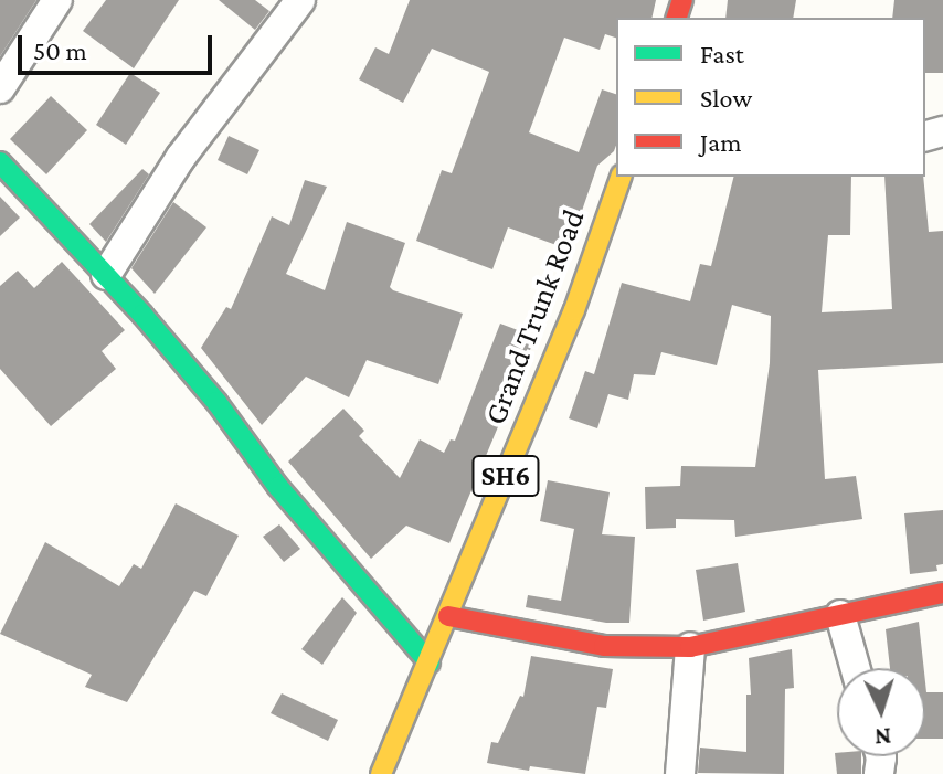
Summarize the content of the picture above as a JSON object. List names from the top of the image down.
{
  "streets": {
    "street": ["Grand Trunk Road", "SH6"]
  },
  "legend": ["Fast", "Slow", "Jam"],
  "scale_bar": "50 m",
  "north": "bottom"
}
